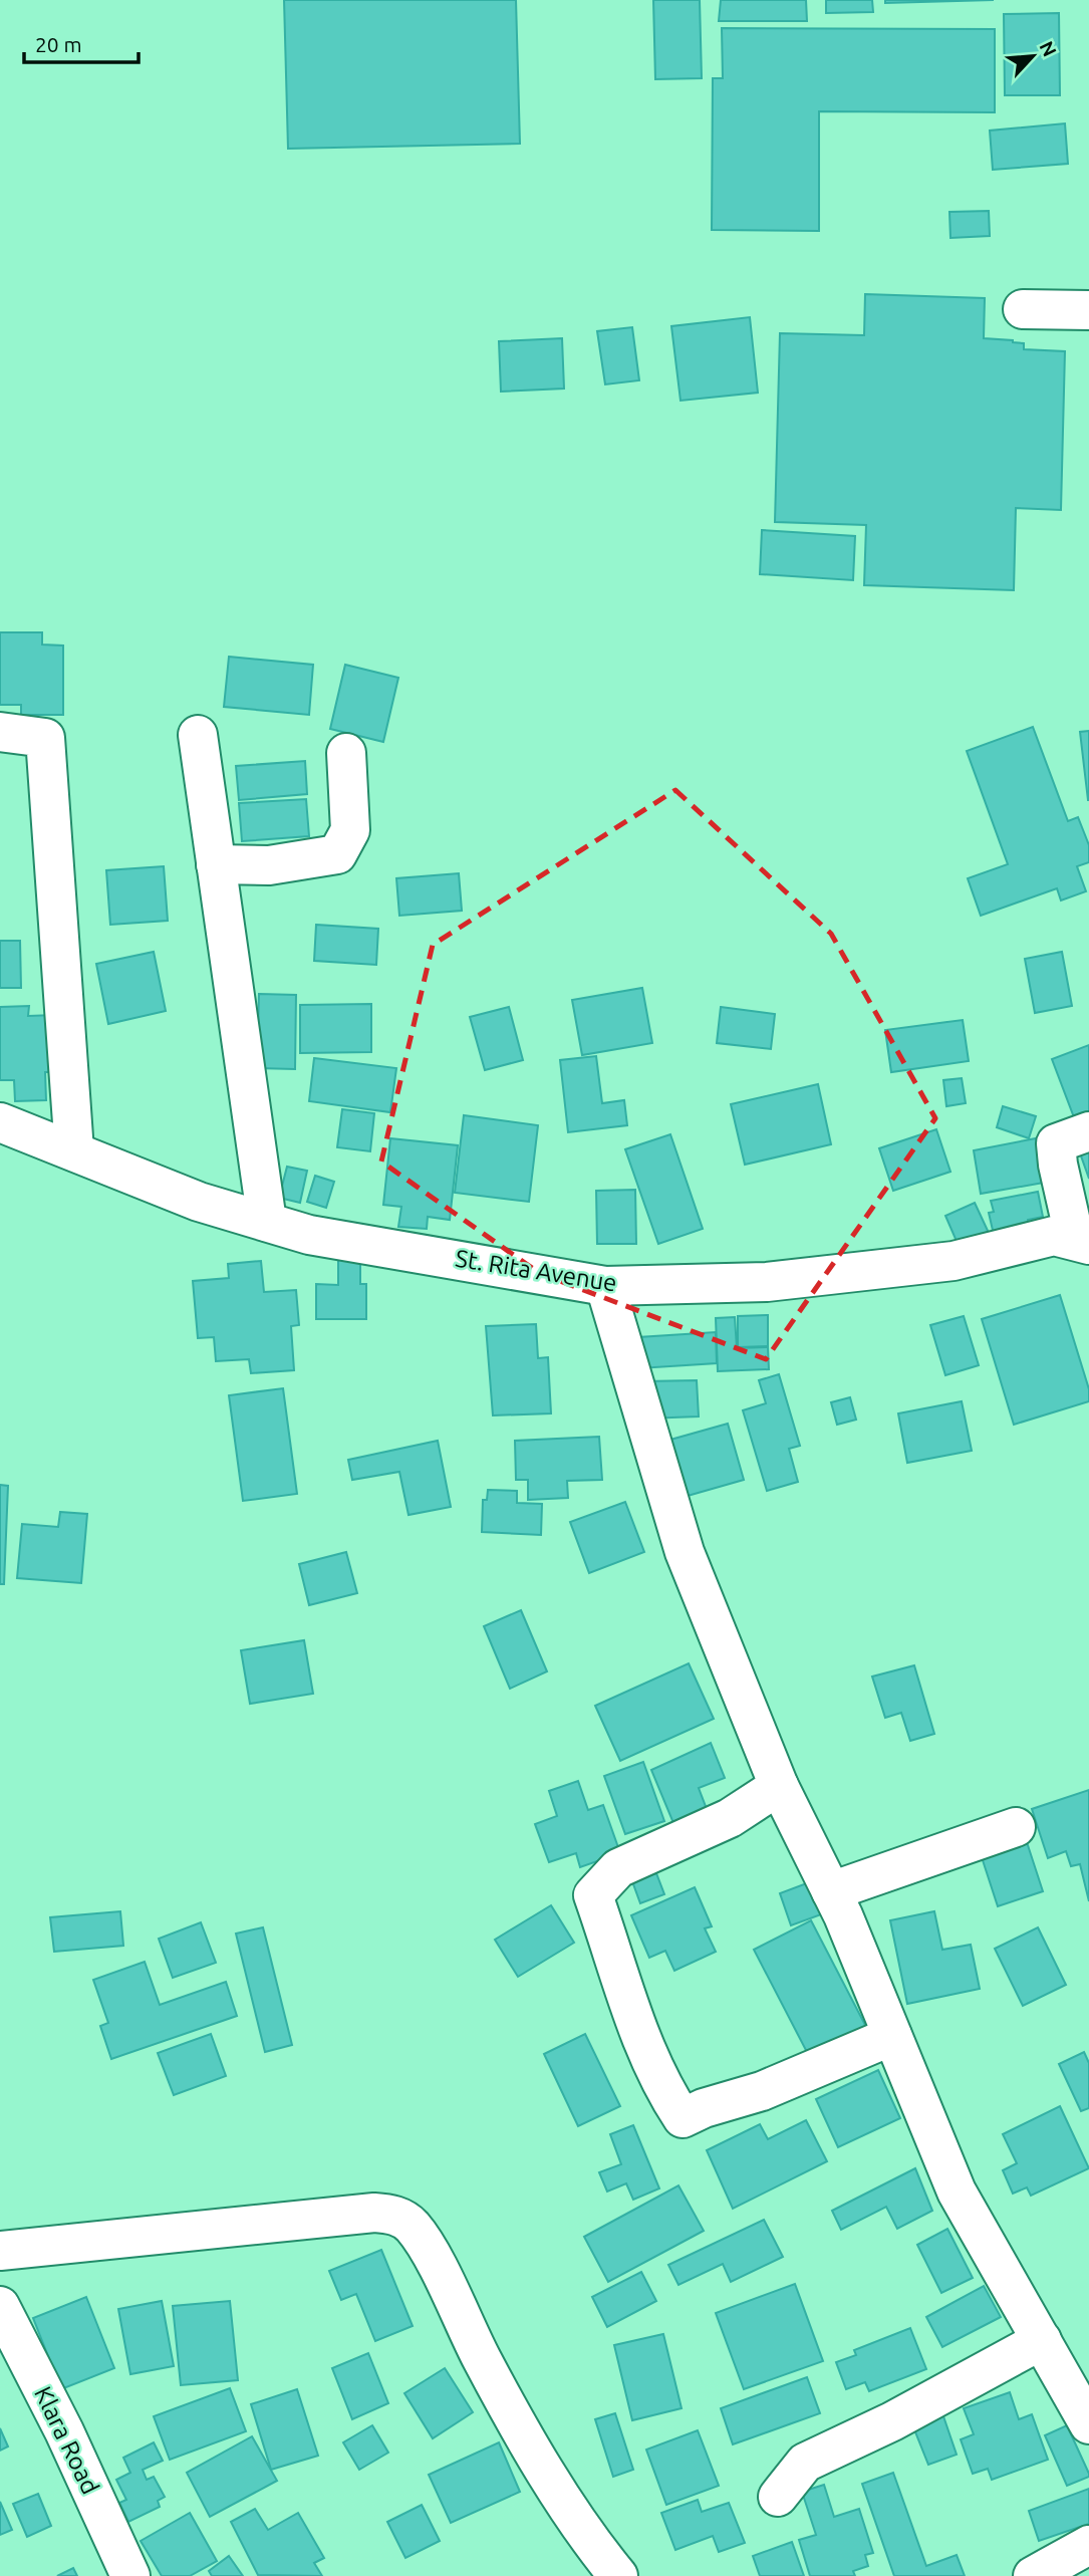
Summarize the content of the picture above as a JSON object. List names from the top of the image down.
{
  "streets": {
    "street": ["St. Rita Avenue", "Klara Road"]
  },
  "scale_bar": "20 m",
  "north": "top right"
}
